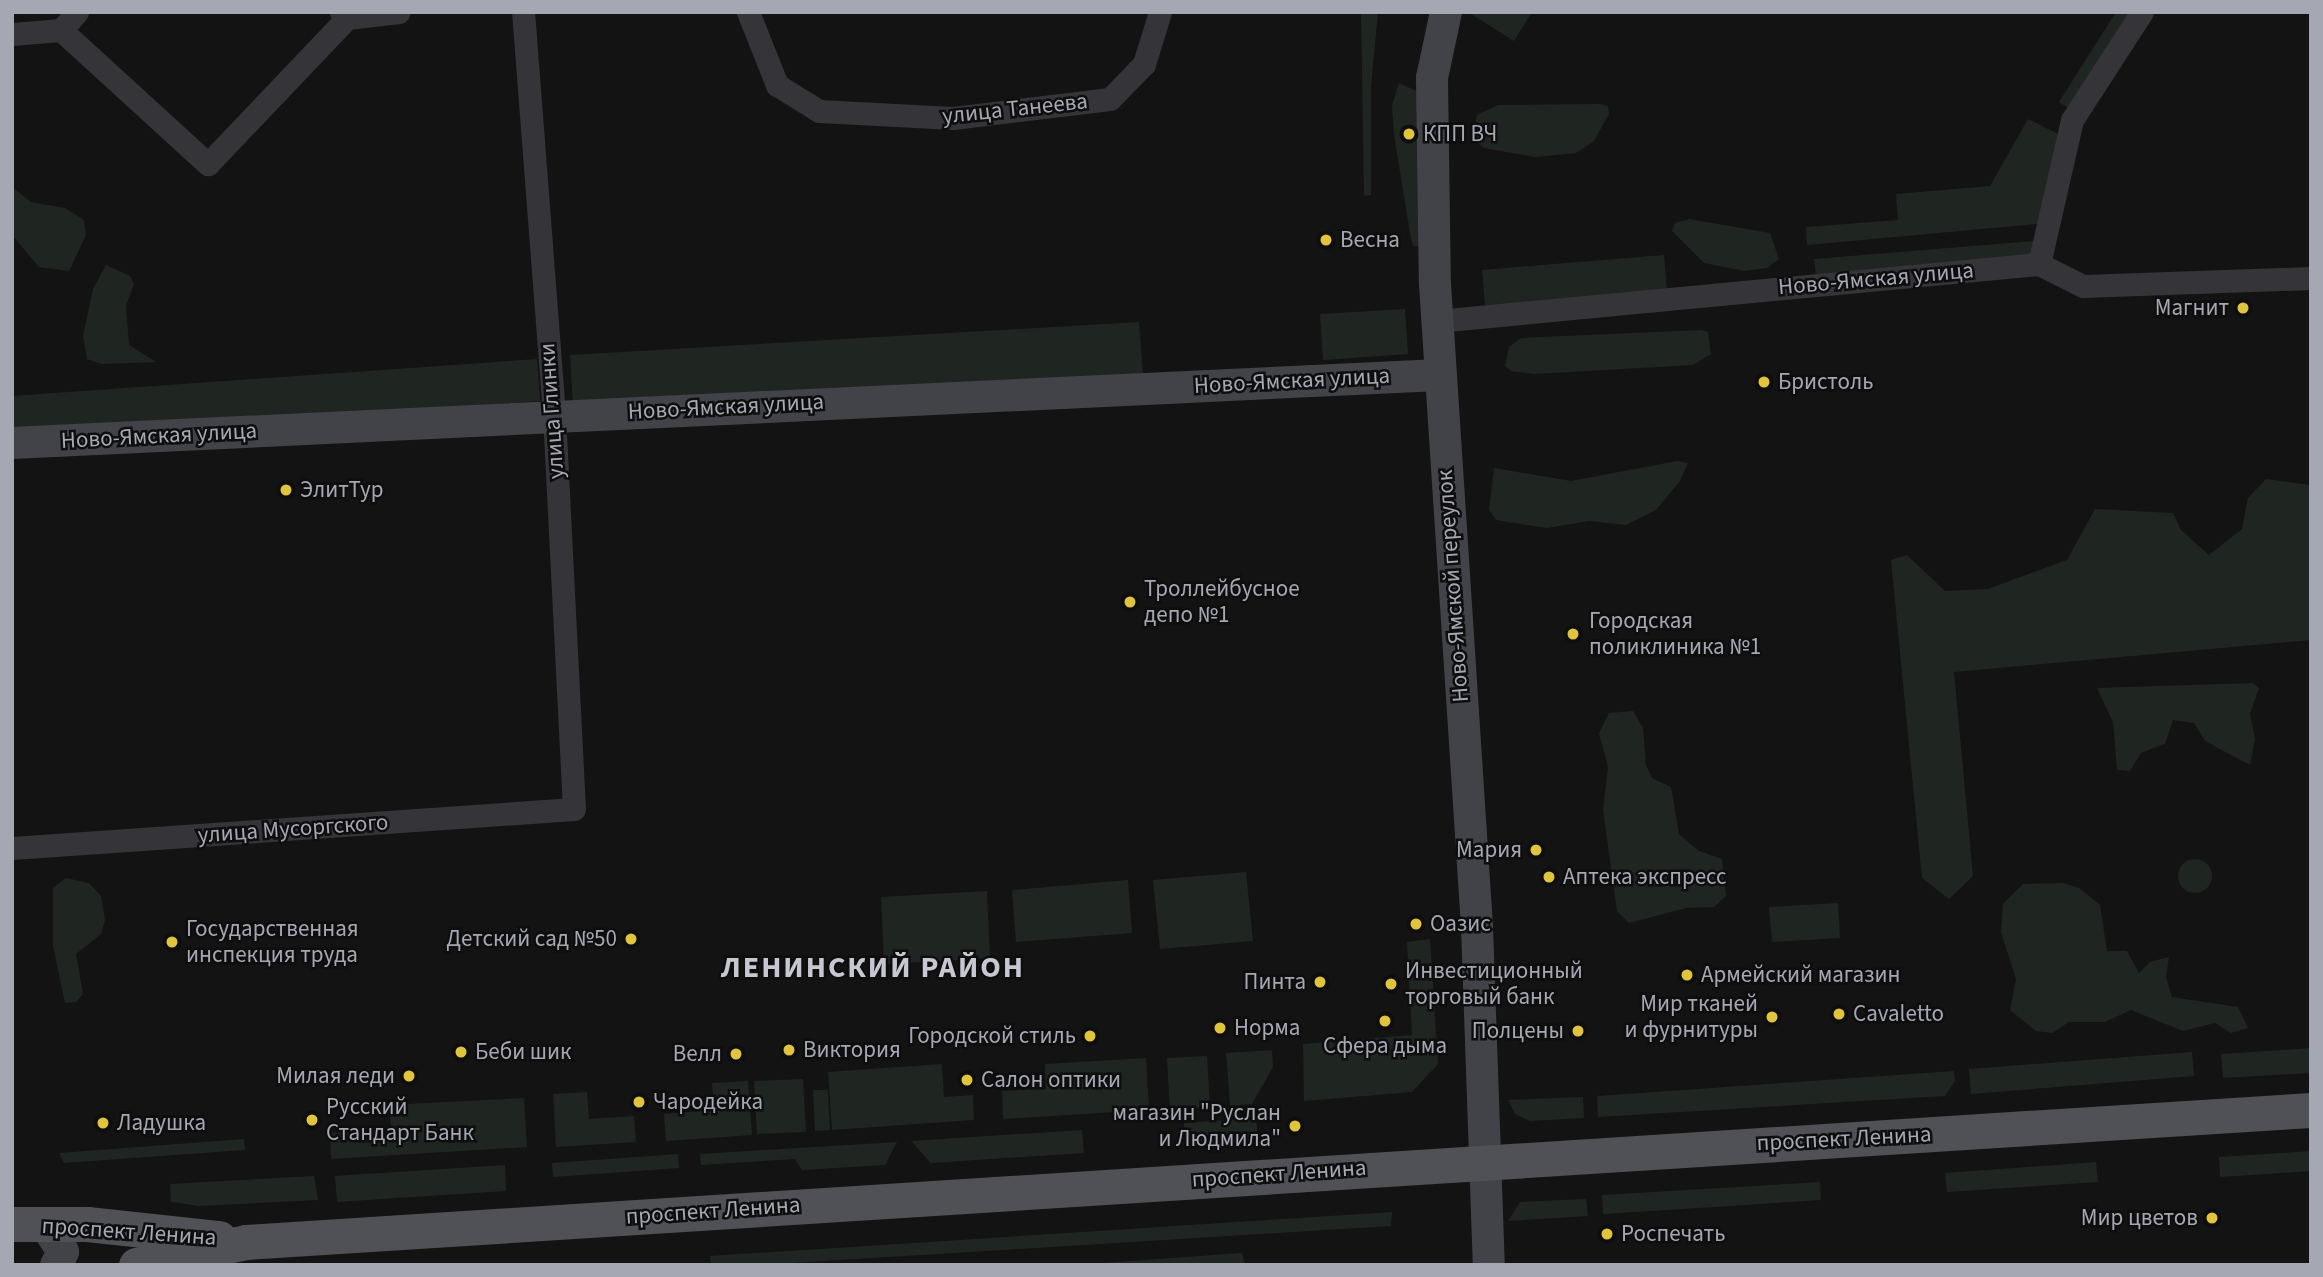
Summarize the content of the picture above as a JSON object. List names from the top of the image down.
{
  "streets": {
    "main road": ["проспект Ленина"],
    "street": [
      "улица Танеева",
      "Ново-Ямская улица",
      "улица Глинки",
      "Ново-Ямской переулок",
      "улица Мусоргского"
    ]
  },
  "crossings": [
    ["Ново-Ямская улица", "улица Глинки"],
    ["Ново-Ямская улица", "Ново-Ямской переулок"],
    ["улица Глинки", "улица Мусоргского"],
    ["Ново-Ямской переулок", "проспект Ленина"]
  ],
  "districts": ["ЛЕНИНСКИЙ РАЙОН"],
  "places": [
    "КПП ВЧ",
    "Весна",
    "Магнит",
    "Бристоль",
    "ЭлитТур",
    "Троллейбусное депо №1",
    "Городская поликлиника №1",
    "Мария",
    "Аптека экспресс",
    "Оазис",
    "Детский сад №50",
    "Государственная инспекция труда",
    "Армейский магазин",
    "Пинта",
    "Инвестиционный торговый банк",
    "Cavaletto",
    "Мир тканей и фурнитуры",
    "Сфера дыма",
    "Норма",
    "Полцены",
    "Городской стиль",
    "Виктория",
    "Беби шик",
    "Велл",
    "Милая леди",
    "Салон оптики",
    "Чародейка",
    "Русский Стандарт Банк",
    "Ладушка",
    "магазин \"Руслан и Людмила\"",
    "Мир цветов",
    "Роспечать"
  ]
}
